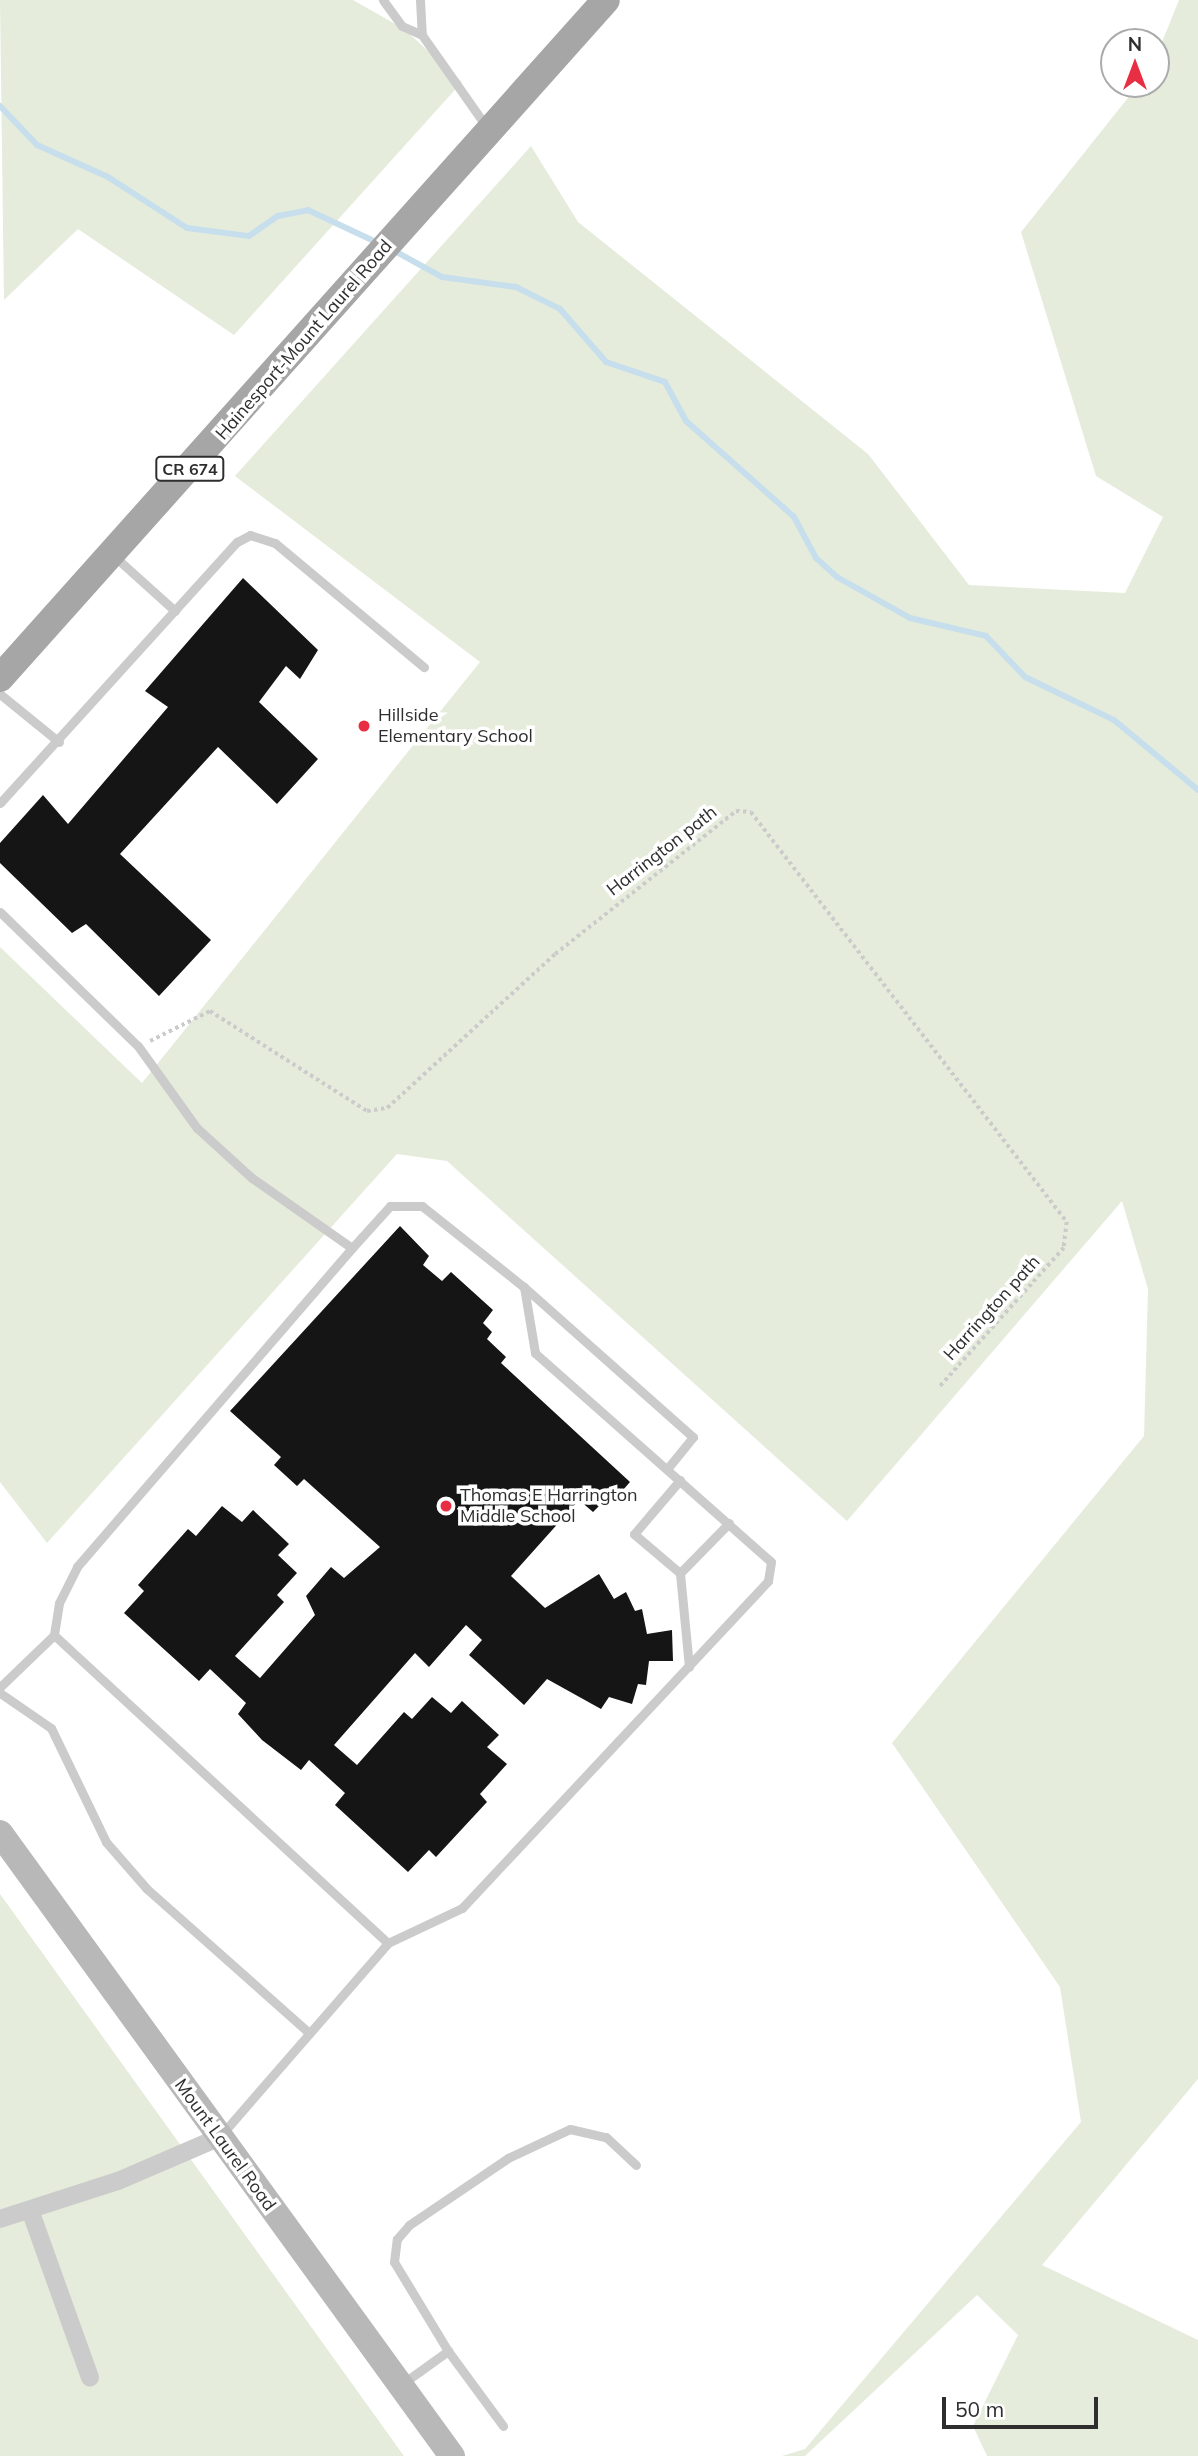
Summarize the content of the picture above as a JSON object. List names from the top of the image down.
{
  "streets": {
    "main road": ["Hainesport-Mount Laurel Road", "CR 674", "Mount Laurel Road"],
    "path": ["Harrington path"]
  },
  "places": ["Hillside Elementary School", "Thomas E Harrington Middle School"],
  "scale_bar": "50 m",
  "north": "top"
}
